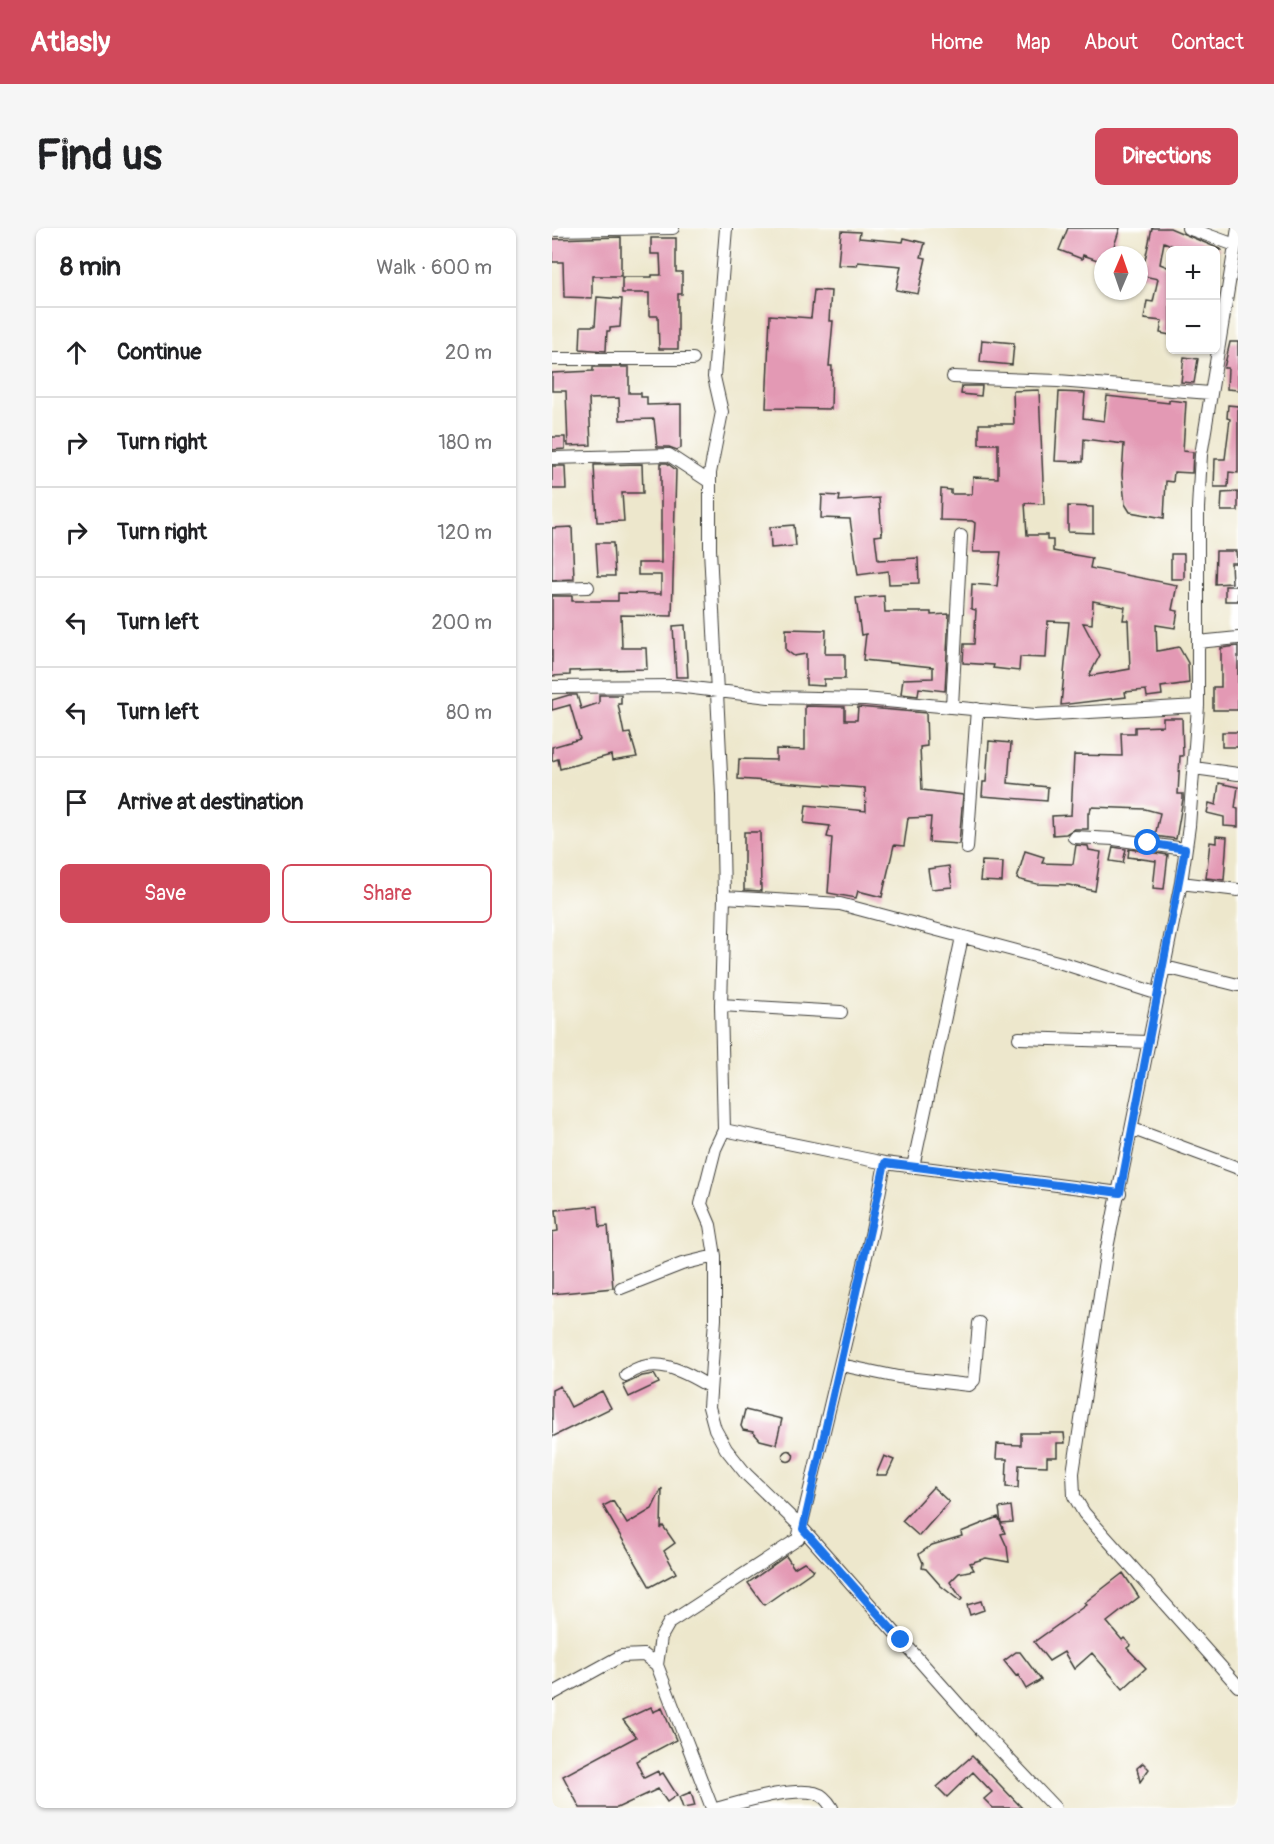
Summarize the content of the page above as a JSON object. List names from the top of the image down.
{
  "north": "top",
  "page": {
    "header": "Atlasly",
    "nav": [
      "Home",
      "Map",
      "About",
      "Contact"
    ],
    "buttons": [
      "Directions",
      ["Save", "Share"]
    ],
    "title": "Find us",
    "heading": ["8 min", "Walk · 600 m"],
    "map_buttons": ["+", "−"],
    "list": [
      ["Continue", "20 m"],
      ["Turn right", "180 m"],
      ["Turn right", "120 m"],
      ["Turn left", "200 m"],
      ["Turn left", "80 m"],
      "Arrive at destination"
    ]
  }
}
